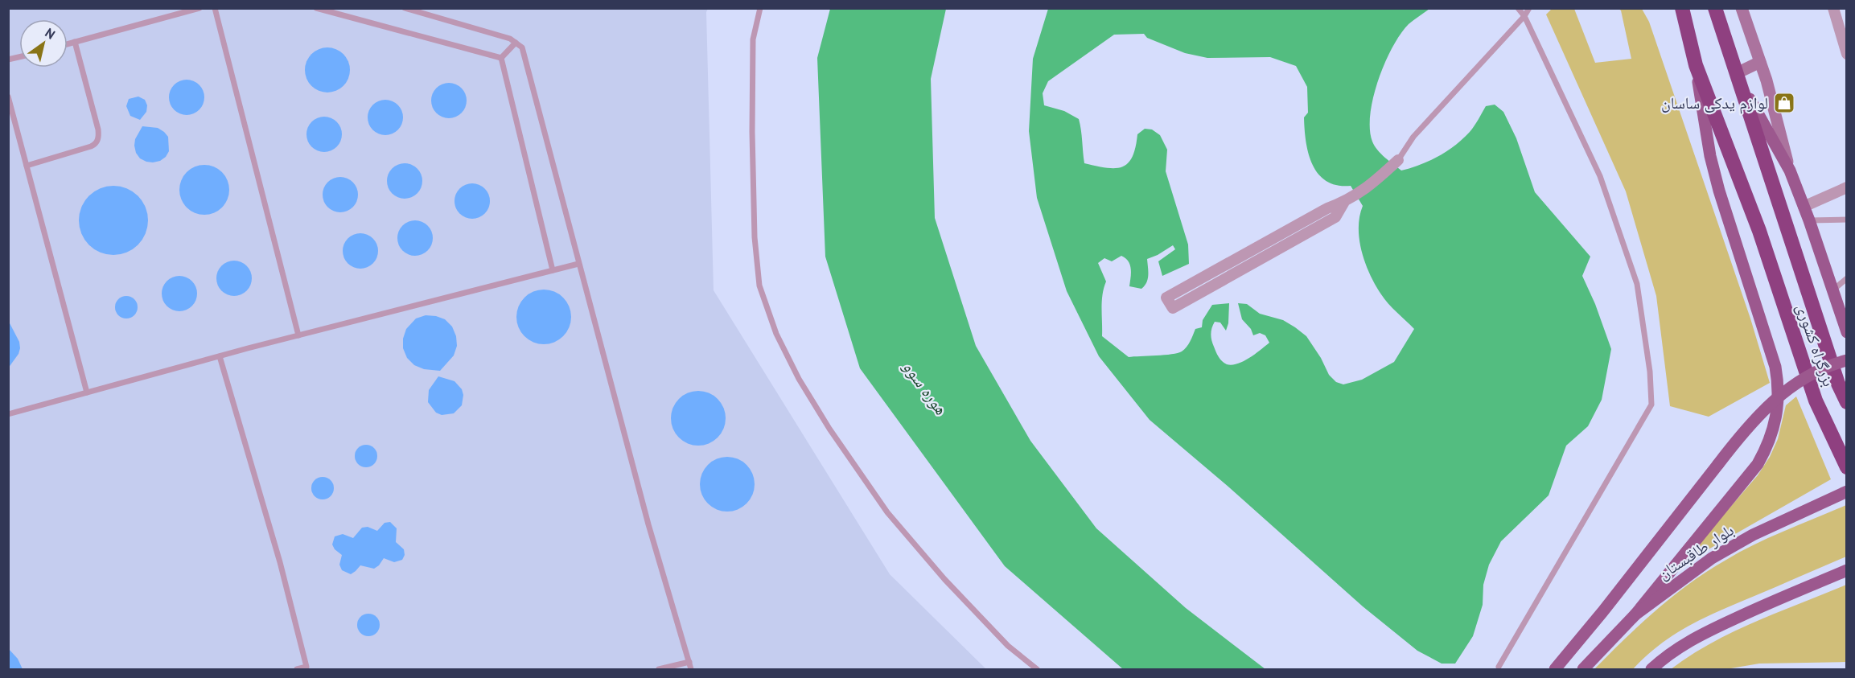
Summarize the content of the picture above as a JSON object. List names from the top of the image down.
{
  "streets": {
    "highway": ["بزرگراه کشوری"],
    "main road": ["بلوار طاقبستان"]
  },
  "water": ["هوره سوو"],
  "places": {
    "shop": ["لوازم یدکی ساسان"]
  },
  "north": "top right"
}
